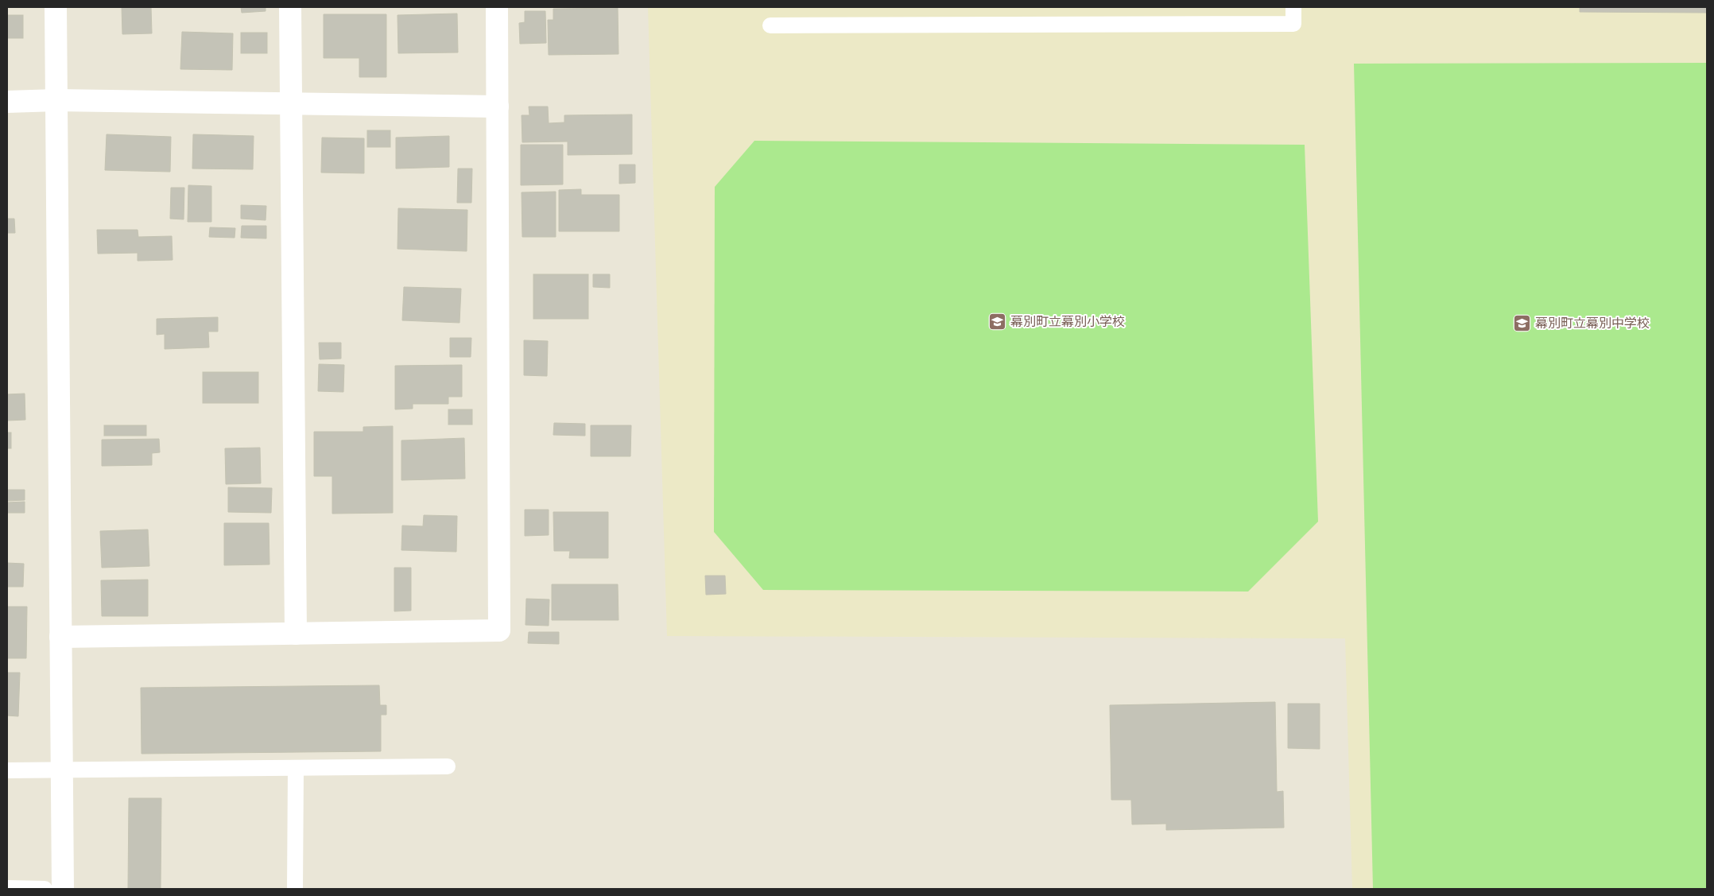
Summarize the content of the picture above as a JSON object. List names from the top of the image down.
{
  "places": {
    "school or university": ["幕別町立幕別小学校", "幕別町立幕別中学校"]
  }
}
